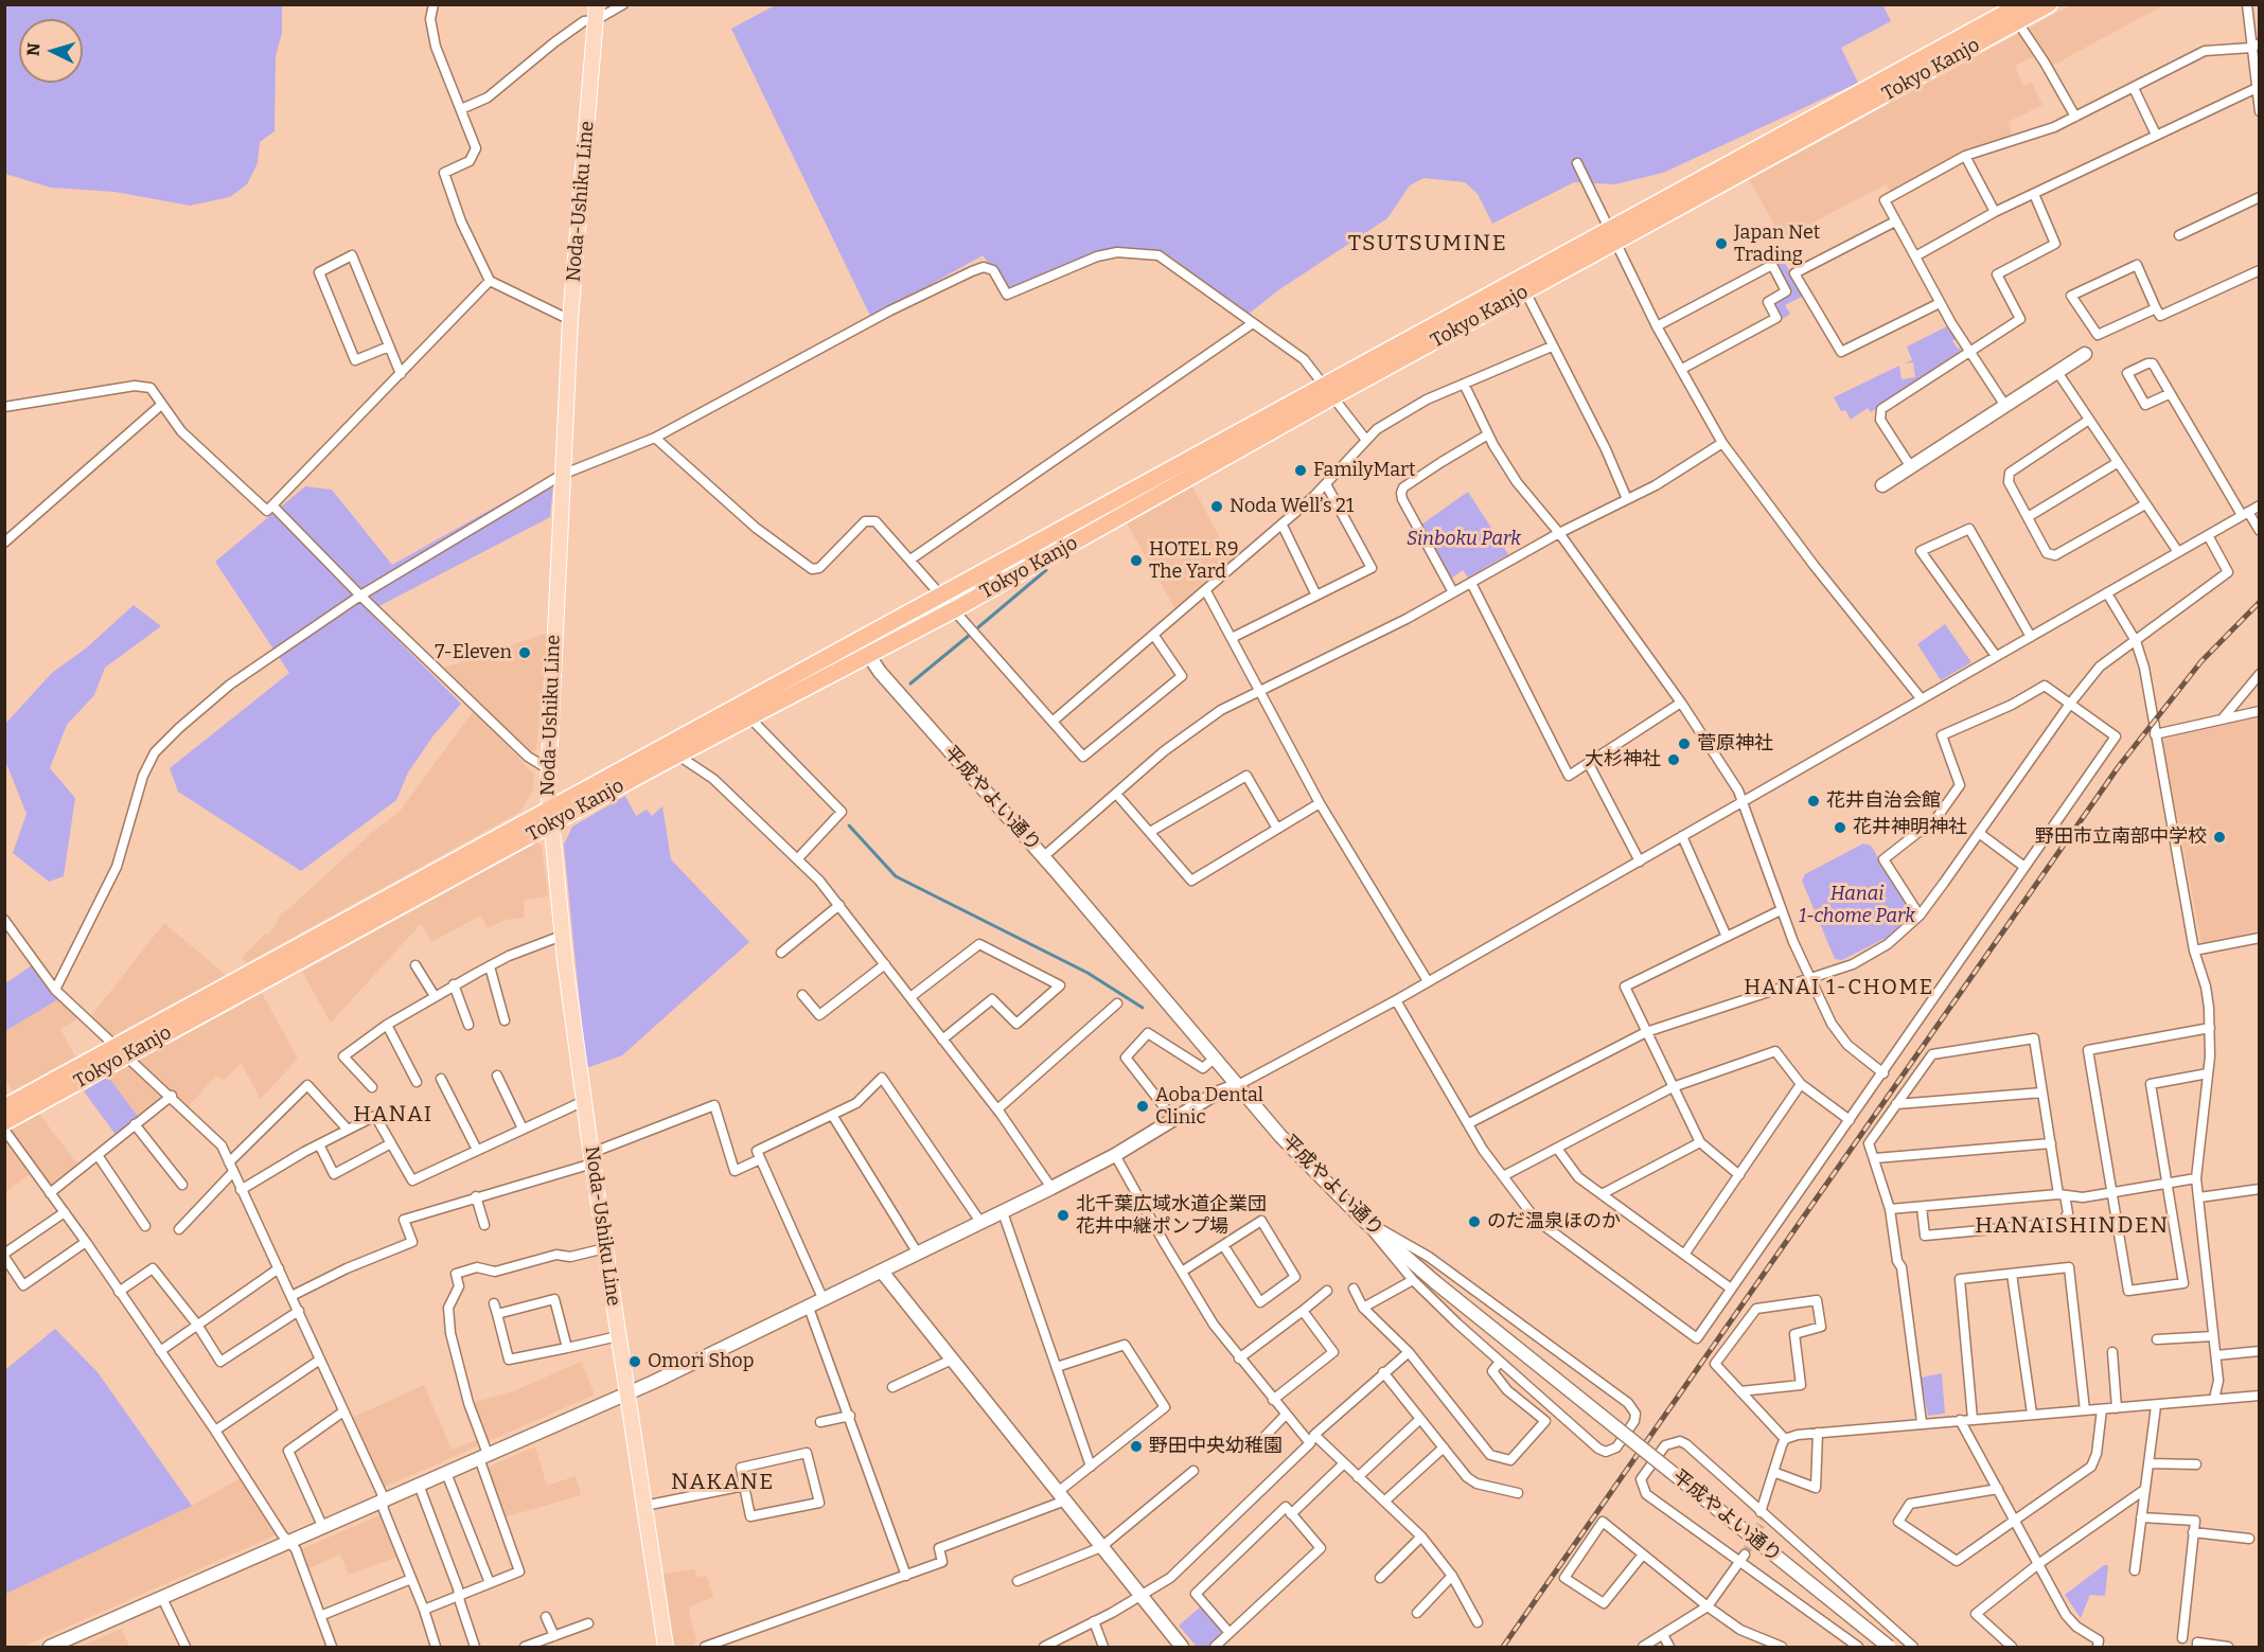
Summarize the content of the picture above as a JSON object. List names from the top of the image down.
{
  "streets": {
    "highway": ["Tokyo Kanjo"],
    "main road": ["Noda-Ushiku Line"],
    "street": ["平成やよい通り"]
  },
  "crossings": [
    ["Tokyo Kanjo", "Noda-Ushiku Line"],
    ["Tokyo Kanjo", "平成やよい通り"]
  ],
  "districts": [
    "TSUTSUMINE",
    "HANAI 1-CHOME",
    "HANAI",
    "HANAISHINDEN",
    "NAKANE"
  ],
  "parks": ["Sinboku Park", "Hanai 1-chome Park"],
  "places": [
    "Japan Net Trading",
    "FamilyMart",
    "Noda Well’s 21",
    "HOTEL R9 The Yard",
    "7-Eleven",
    "菅原神社",
    "大杉神社",
    "花井自治会館",
    "花井神明神社",
    "野田市立南部中学校",
    "Aoba Dental Clinic",
    "北千葉広域水道企業団 花井中継ポンプ場",
    "のだ温泉ほのか",
    "Omori Shop",
    "野田中央幼稚園"
  ],
  "north": "left"
}
